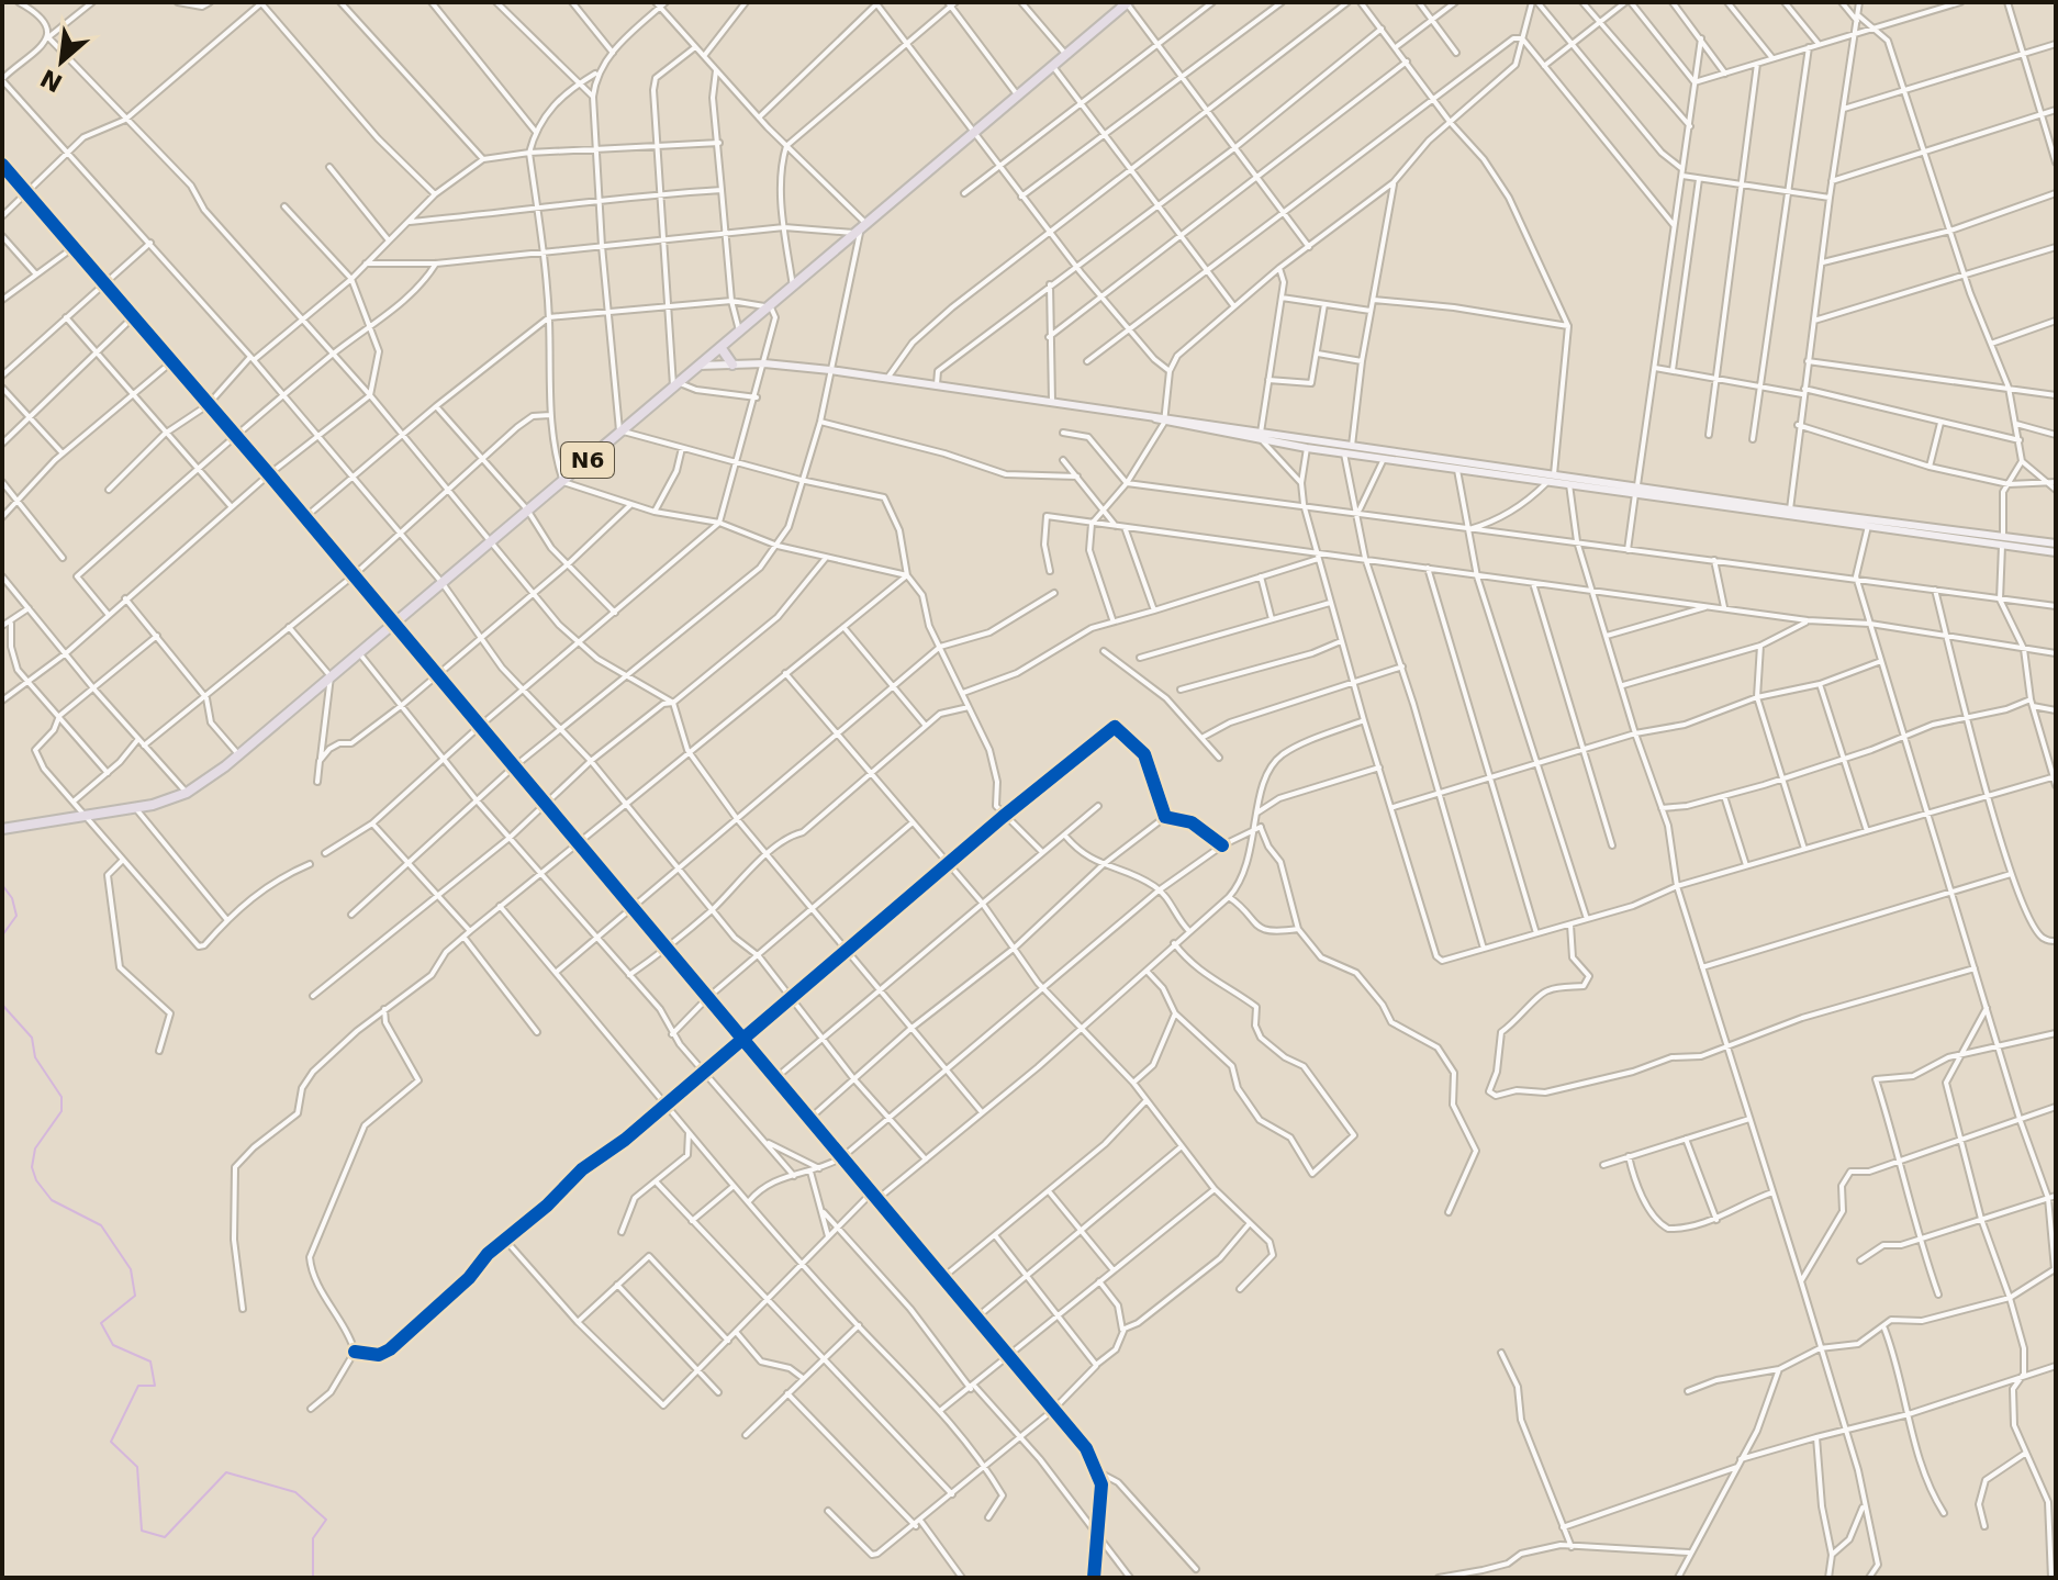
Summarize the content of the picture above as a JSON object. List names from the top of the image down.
{
  "streets": {
    "highway": ["N6"]
  },
  "north": "bottom left"
}
